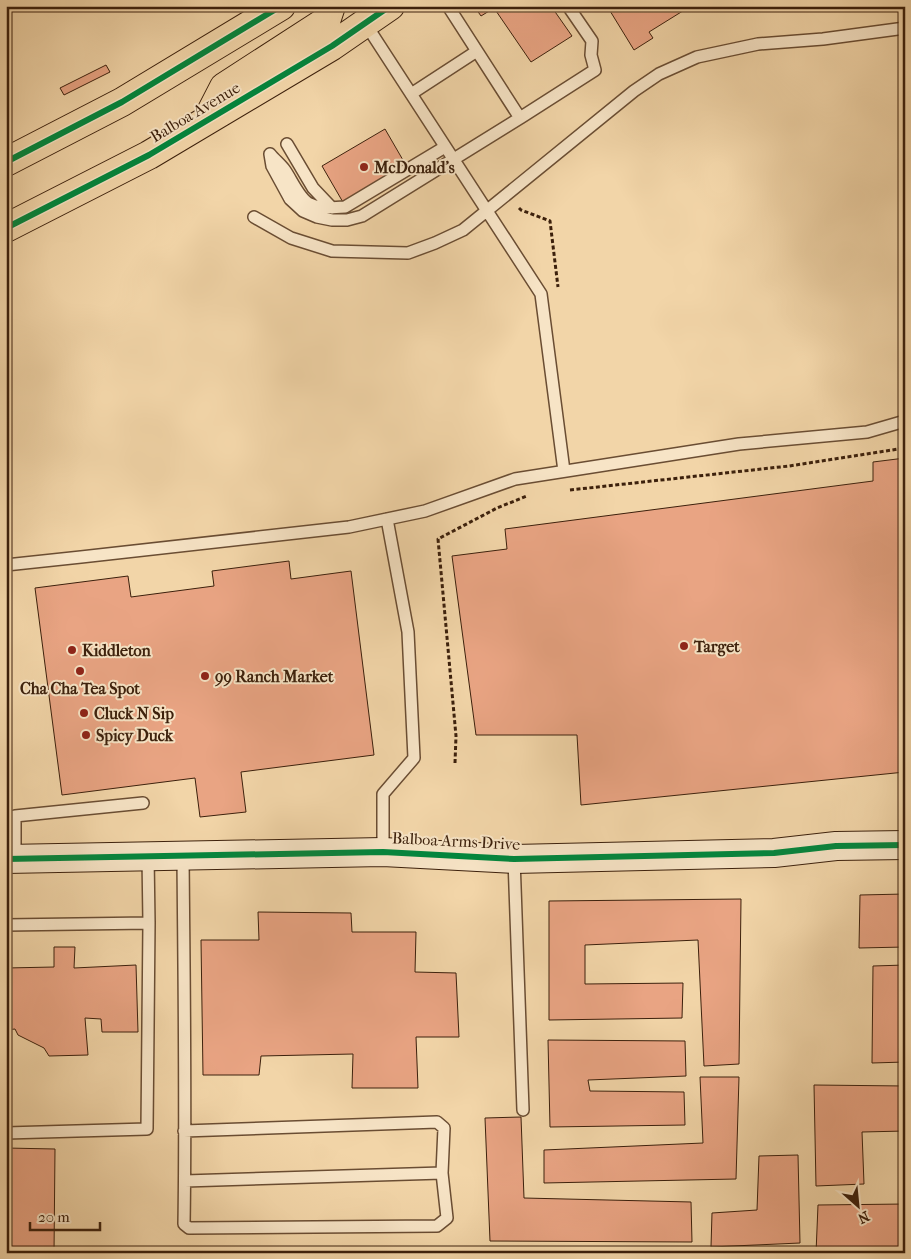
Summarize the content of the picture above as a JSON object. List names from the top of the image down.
{
  "streets": {
    "main road": ["Balboa Avenue"],
    "street": ["Balboa Arms Drive"]
  },
  "places": [
    "McDonald's",
    "Target",
    "Kiddleton",
    "Cha Cha Tea Spot",
    "99 Ranch Market",
    "Cluck N Sip",
    "Spicy Duck"
  ],
  "scale_bar": "20 m",
  "north": "bottom right"
}
